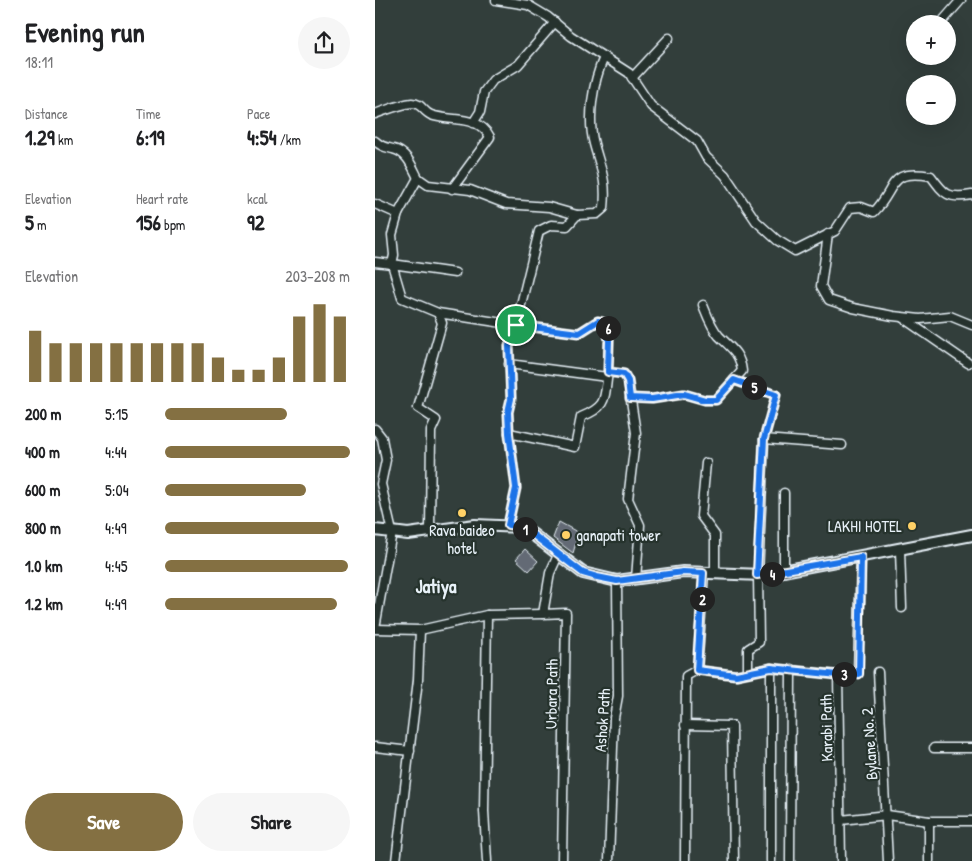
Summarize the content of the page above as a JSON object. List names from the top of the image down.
{
  "streets": {
    "street": [
      "Urbara Path",
      "Ashok Path",
      "Karabi Path",
      "Bylane No. 2"
    ]
  },
  "districts": ["Jatiya"],
  "places": ["Rava baideo hotel", "LAKHI HOTEL", "ganapati tower"],
  "page": {
    "heading": ["Evening run", "18:11"],
    "map_buttons": ["+", "−"],
    "stats": [
      ["Distance", "1.29 km"],
      ["Time", "6:19"],
      ["Pace", "4:54 /km"],
      ["Elevation", "5 m"],
      ["Heart rate", "156 bpm"],
      ["kcal", "92"]
    ],
    "chart": ["Elevation", "203–208 m"],
    "pins": [
      "6",
      "5",
      "1",
      "4",
      "2",
      "3"
    ],
    "list": [
      {
        "name": "200 m",
        "note": "5:15"
      },
      {
        "name": "400 m",
        "note": "4:44"
      },
      {
        "name": "600 m",
        "note": "5:04"
      },
      {
        "name": "800 m",
        "note": "4:49"
      },
      {
        "name": "1.0 km",
        "note": "4:45"
      },
      {
        "name": "1.2 km",
        "note": "4:49"
      }
    ],
    "buttons": ["Save", "Share"]
  }
}
